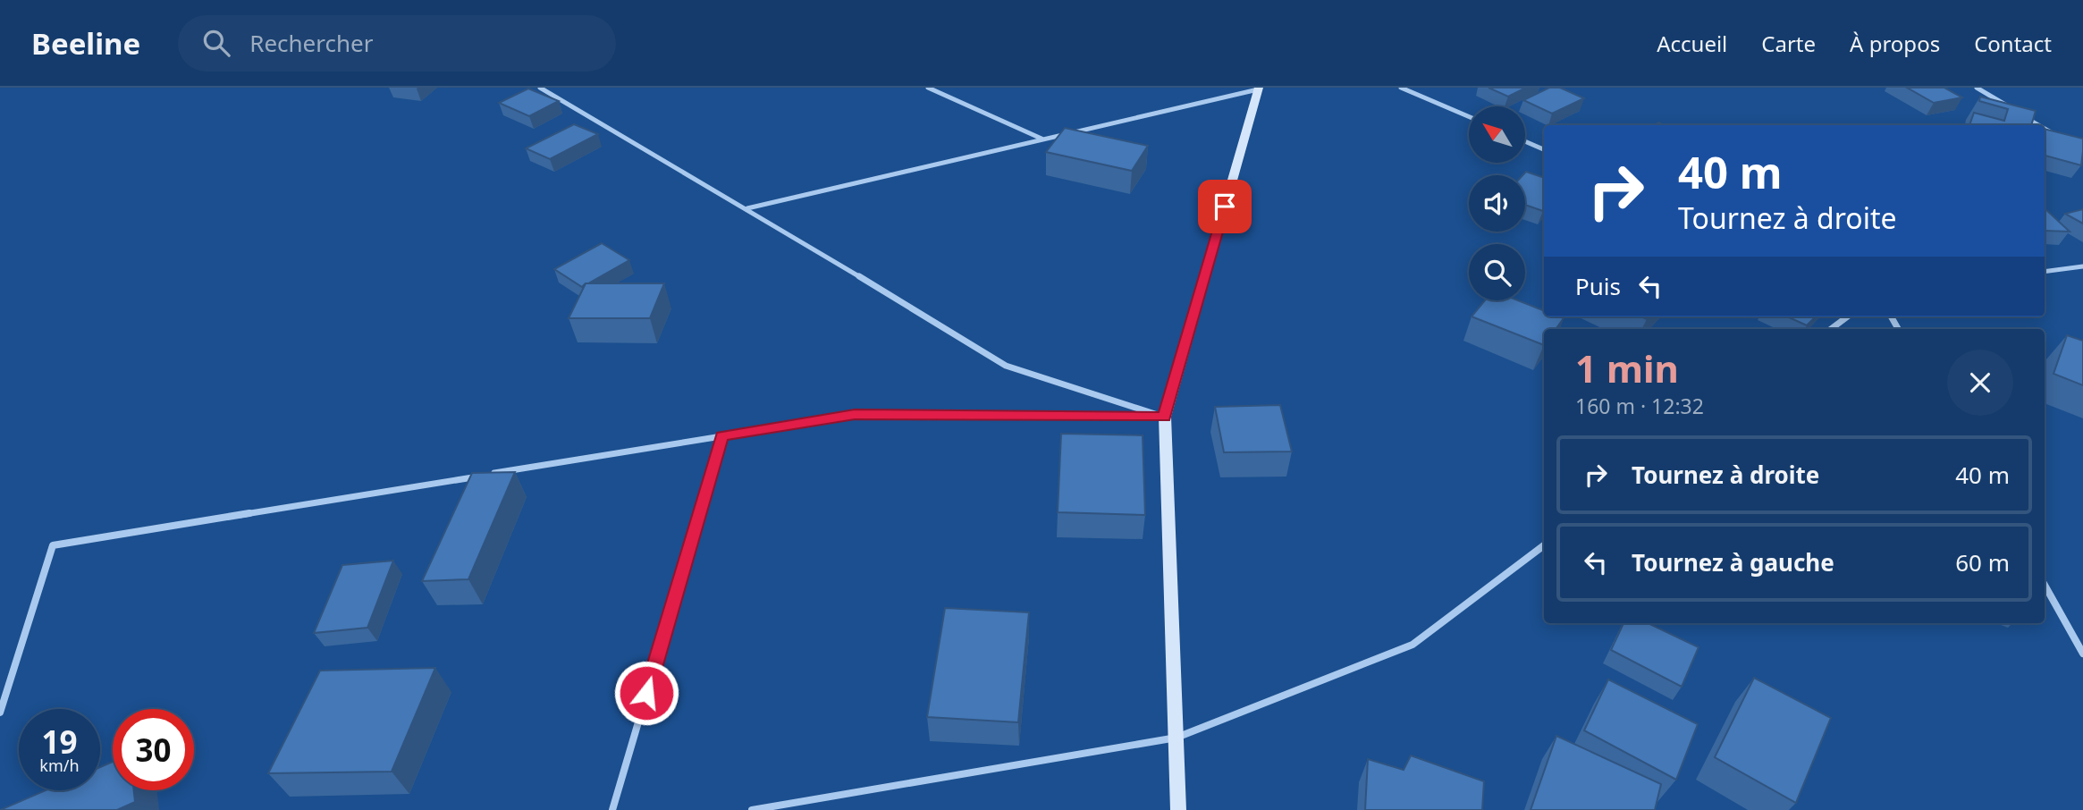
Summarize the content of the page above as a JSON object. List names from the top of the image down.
{
  "north": "top left",
  "page": {
    "header": "Beeline",
    "search": "Rechercher",
    "nav": [
      "Accueil",
      "Carte",
      "À propos",
      "Contact"
    ],
    "turn": ["40 m", "Tournez à droite"],
    "then": "Puis",
    "heading": ["1 min", "160 m · 12:32"],
    "list": [
      {
        "name": "Tournez à droite",
        "value": "40 m"
      },
      {
        "name": "Tournez à gauche",
        "value": "60 m"
      }
    ],
    "speed": "19 km/h",
    "limit": "30"
  }
}
